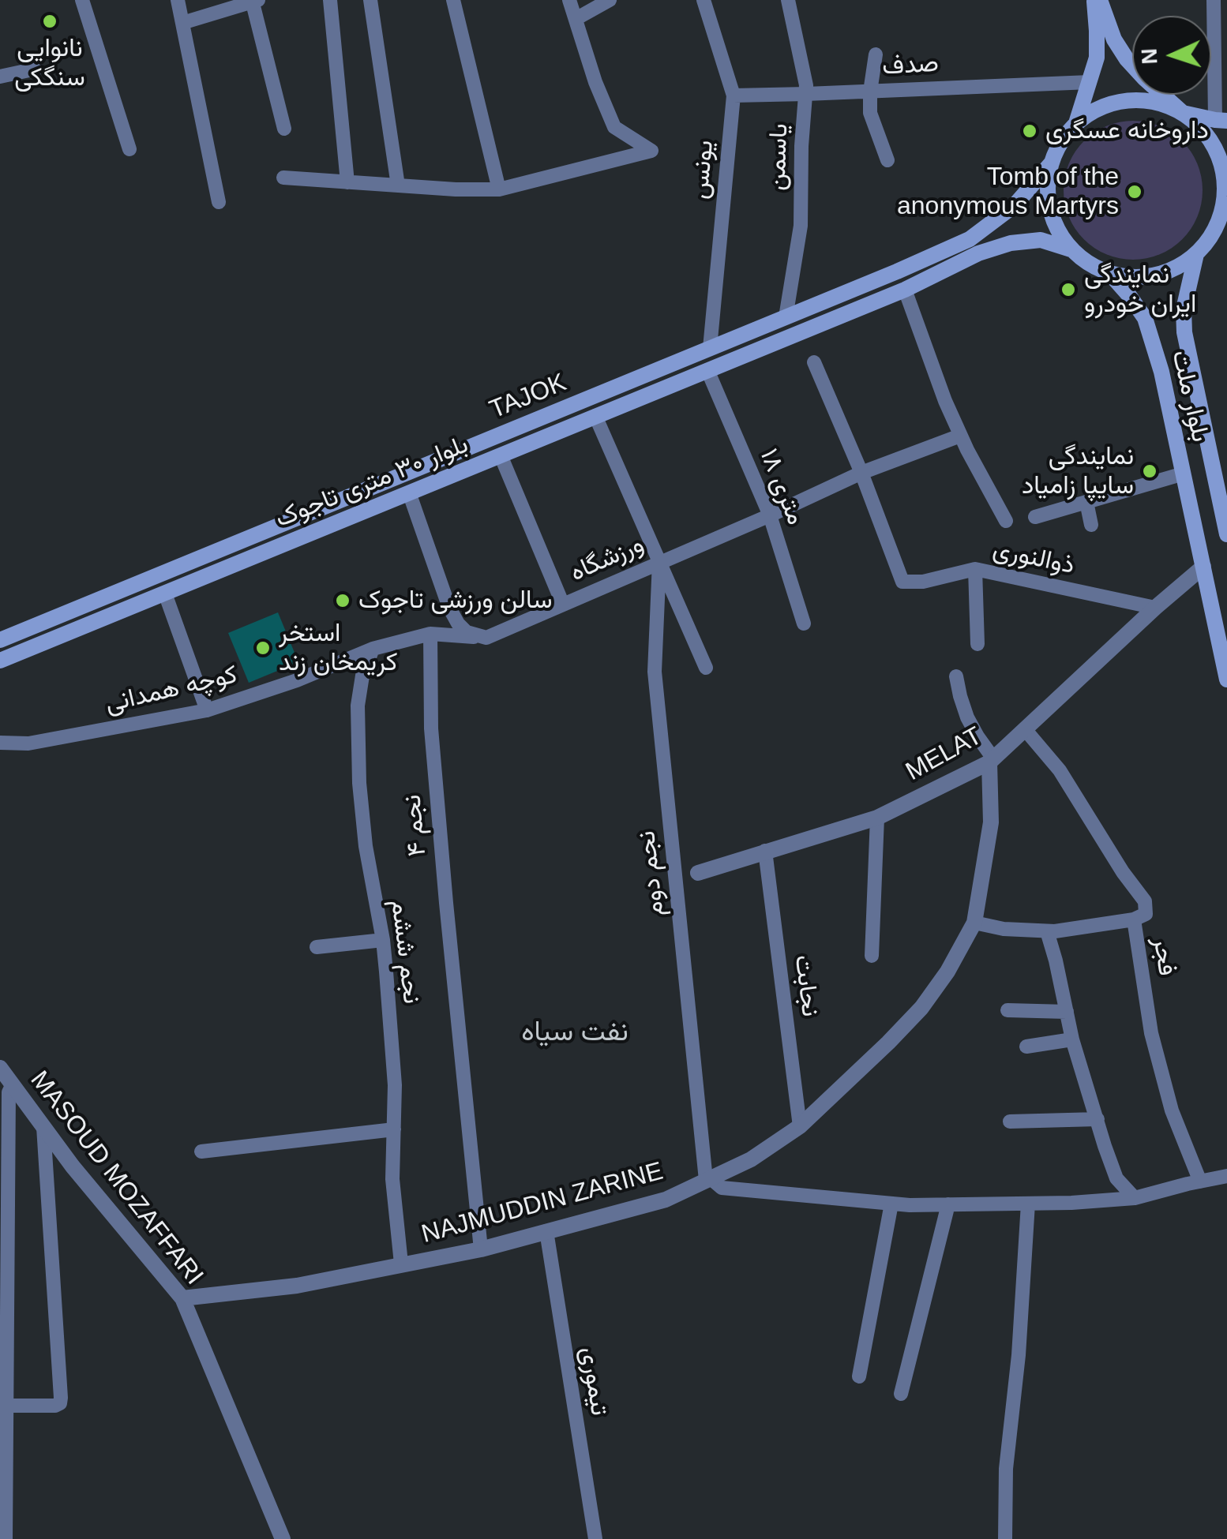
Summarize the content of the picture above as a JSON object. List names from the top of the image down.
{
  "streets": {
    "main road": ["بلوار ملت", "TAJOK", "بلوار ۳۰ متری تاجوک"],
    "street": [
      "صدف",
      "یاسمن",
      "یونس",
      "۱۸ متری",
      "ذوالنوری",
      "ورزشگاه",
      "کوچه همدانی",
      "MELAT",
      "نجم ۴",
      "نجم دوم",
      "نجم ششم",
      "فجر",
      "نجابت",
      "MASOUD MOZAFFARI",
      "NAJMUDDIN ZARINE",
      "تیموری"
    ]
  },
  "crossings": [
    ["صدف", "یاسمن"],
    ["صدف", "یونس"],
    ["یاسمن", "TAJOK"],
    ["یونس", "TAJOK"],
    ["بلوار ملت", "TAJOK"],
    ["بلوار ملت", "بلوار ۳۰ متری تاجوک"],
    ["بلوار ملت", "MELAT"],
    ["TAJOK", "بلوار ۳۰ متری تاجوک"],
    ["بلوار ۳۰ متری تاجوک", "۱۸ متری"],
    ["۱۸ متری", "ورزشگاه"],
    ["ذوالنوری", "ورزشگاه"],
    ["ذوالنوری", "MELAT"],
    ["ورزشگاه", "کوچه همدانی"],
    ["ورزشگاه", "نجم دوم"],
    ["کوچه همدانی", "نجم ۴"],
    ["کوچه همدانی", "نجم ششم"],
    ["MELAT", "فجر"],
    ["MELAT", "نجابت"],
    ["MELAT", "NAJMUDDIN ZARINE"],
    ["نجم ۴", "NAJMUDDIN ZARINE"],
    ["نجم دوم", "NAJMUDDIN ZARINE"],
    ["نجم ششم", "NAJMUDDIN ZARINE"],
    ["نجابت", "NAJMUDDIN ZARINE"],
    ["MASOUD MOZAFFARI", "NAJMUDDIN ZARINE"],
    ["NAJMUDDIN ZARINE", "تیموری"]
  ],
  "districts": ["نفت سیاه"],
  "places": [
    "نانوایی سنگکی",
    "داروخانه عسگری",
    "Tomb of the anonymous Martyrs",
    "نمایندگی ایران خودرو",
    "نمایندگی سایپا زامیاد",
    "سالن ورزشی تاجوک",
    "استخر کریمخان زند"
  ],
  "north": "left"
}
